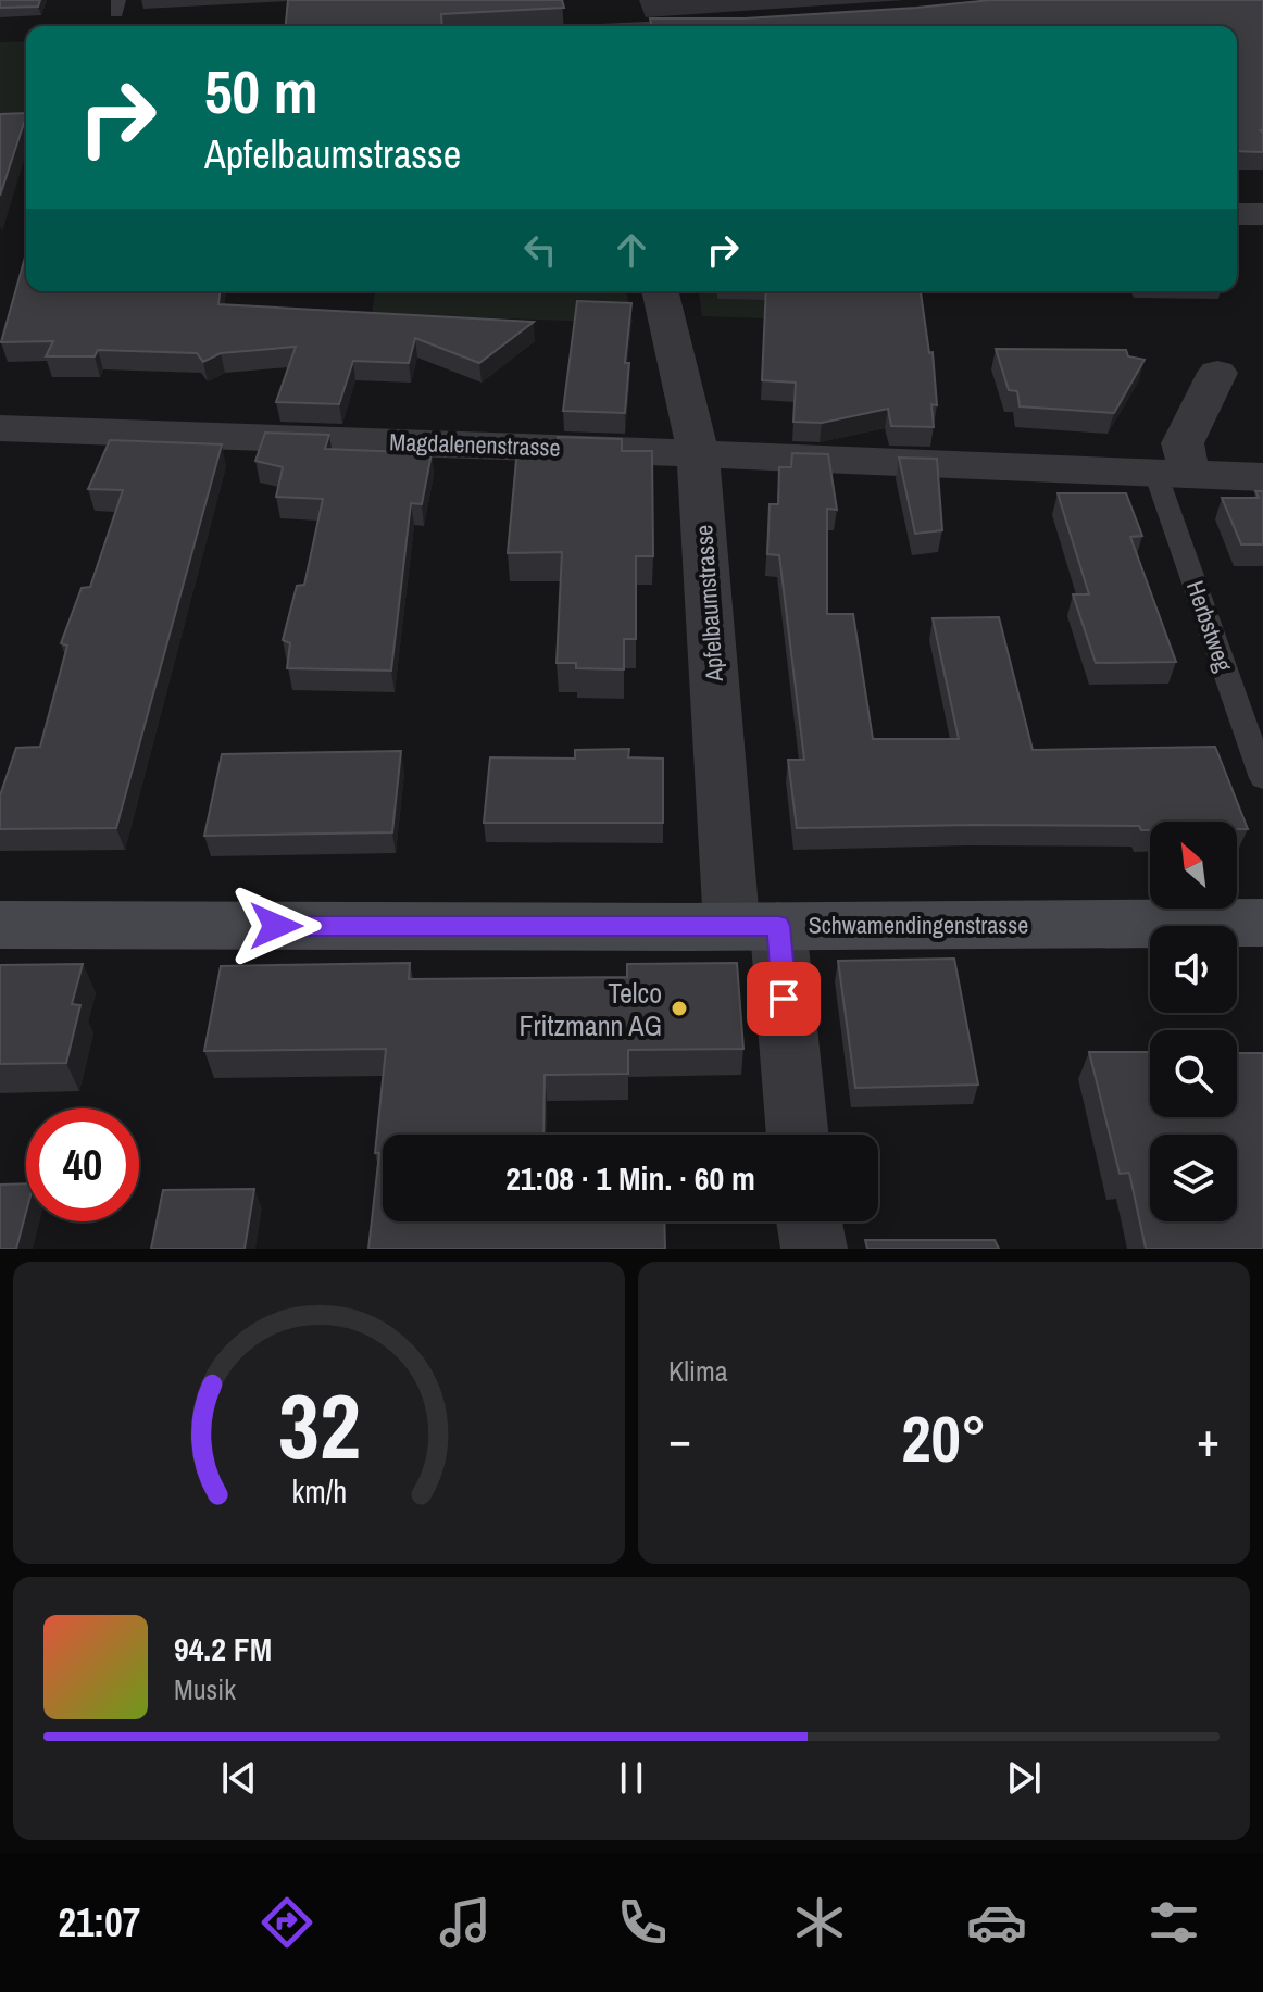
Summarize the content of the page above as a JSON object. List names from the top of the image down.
{
  "streets": {
    "street": [
      "Magdalenenstrasse",
      "Apfelbaumstrasse",
      "Herbstweg",
      "Schwamendingenstrasse"
    ]
  },
  "crossings": [
    ["Magdalenenstrasse", "Apfelbaumstrasse"],
    ["Magdalenenstrasse", "Herbstweg"],
    ["Apfelbaumstrasse", "Schwamendingenstrasse"]
  ],
  "places": ["Telco Fritzmann AG"],
  "north": "top left",
  "page": {
    "turn": ["50 m", "Apfelbaumstrasse"],
    "limit": "40",
    "trip": "21:08 · 1 Min. · 60 m",
    "tile": "Klima",
    "heat": ["−", "20°", "+"],
    "song": ["94.2 FM", "Musik"],
    "tabs": "21:07",
    "gauge": ["32", "km/h"]
  }
}
